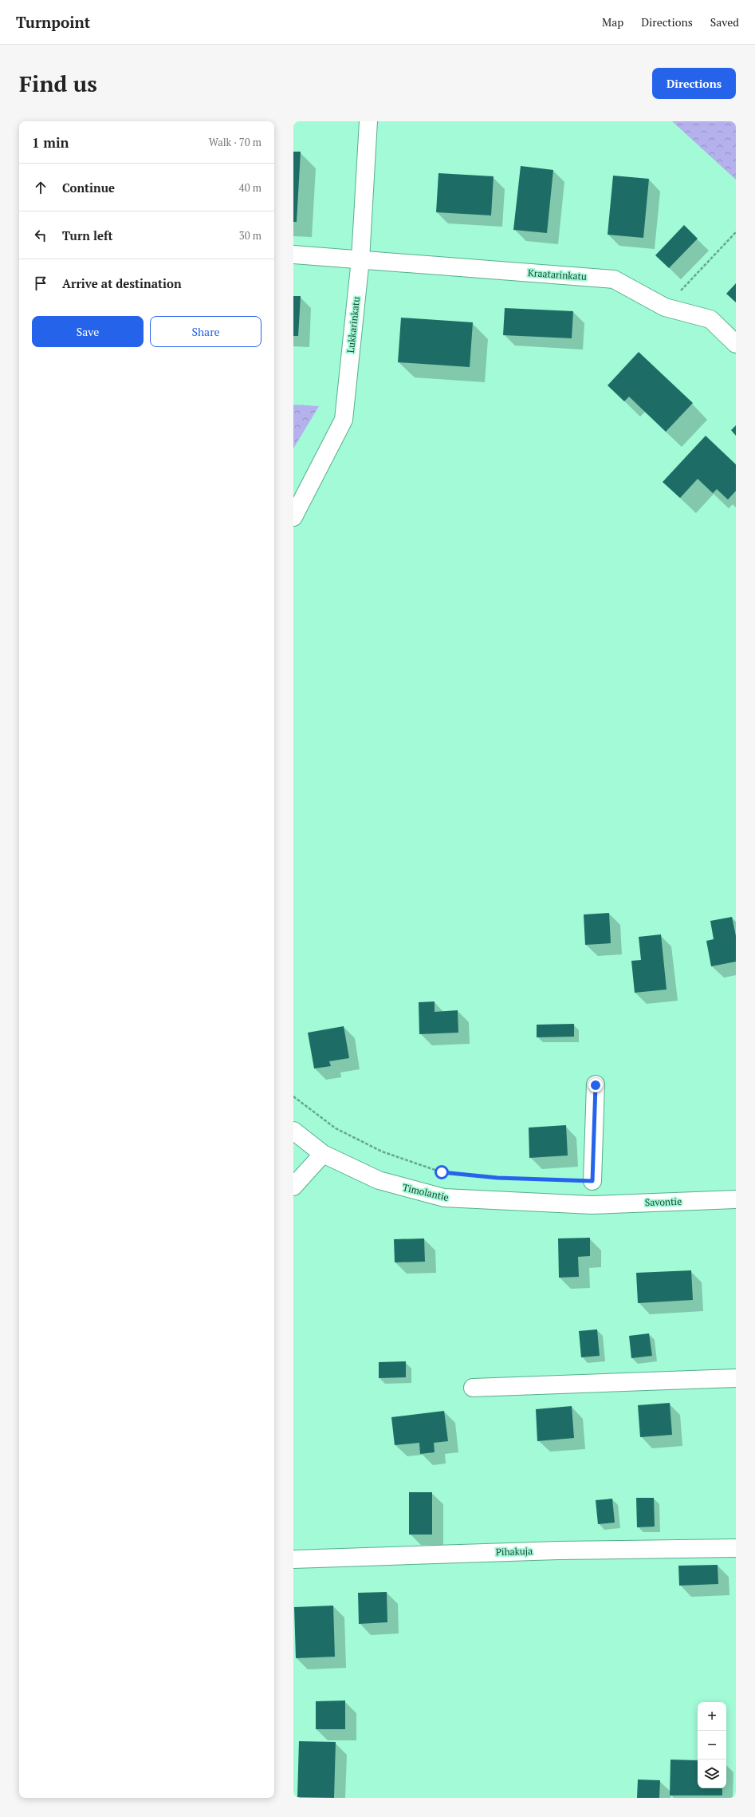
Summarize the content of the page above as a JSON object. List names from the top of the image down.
{
  "streets": {
    "street": [
      "Kraatarinkatu",
      "Lukkarinkatu",
      "Timolantie",
      "Savontie",
      "Pihakuja"
    ]
  },
  "crossings": [
    ["Kraatarinkatu", "Lukkarinkatu"],
    ["Timolantie", "Savontie"]
  ],
  "page": {
    "header": "Turnpoint",
    "nav": ["Map", "Directions", "Saved"],
    "buttons": [
      "Directions",
      ["Save", "Share"]
    ],
    "title": "Find us",
    "heading": ["1 min", "Walk · 70 m"],
    "list": [
      ["Continue", "40 m"],
      ["Turn left", "30 m"],
      "Arrive at destination"
    ],
    "map_buttons": ["+", "−"]
  }
}
